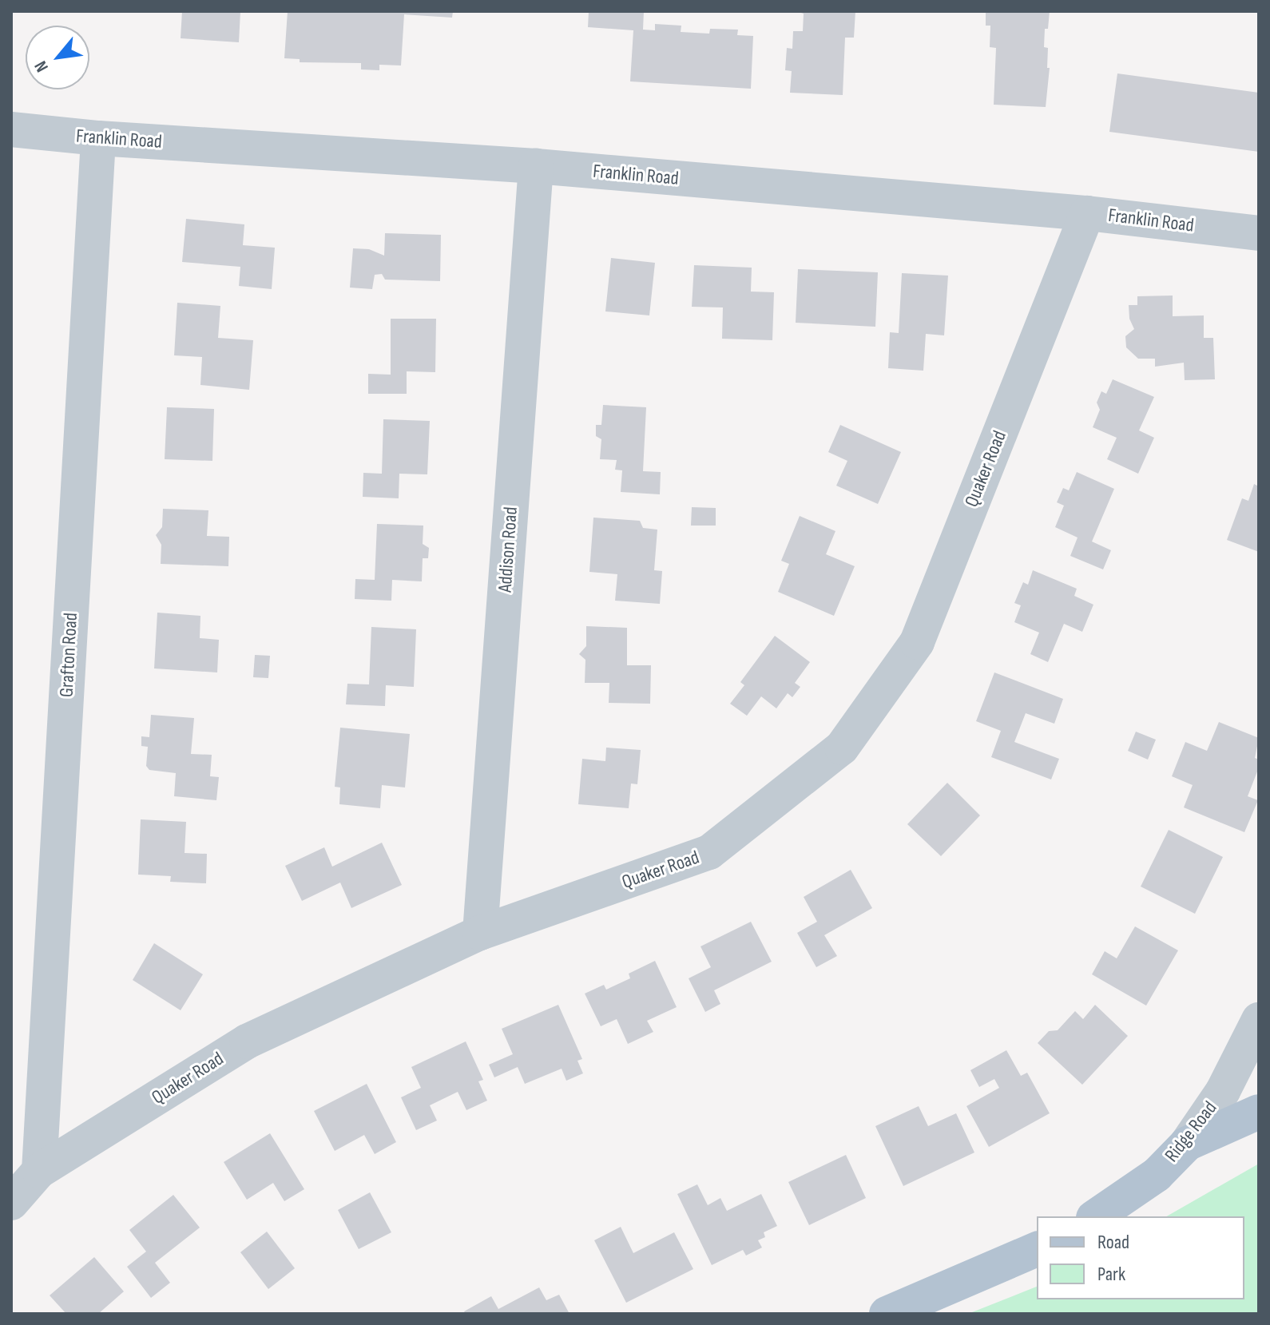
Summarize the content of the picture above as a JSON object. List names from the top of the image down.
{
  "streets": {
    "main road": ["Ridge Road"],
    "street": [
      "Franklin Road",
      "Quaker Road",
      "Addison Road",
      "Grafton Road"
    ]
  },
  "crossings": [
    ["Franklin Road", "Quaker Road"],
    ["Franklin Road", "Addison Road"],
    ["Franklin Road", "Grafton Road"],
    ["Quaker Road", "Addison Road"],
    ["Quaker Road", "Grafton Road"]
  ],
  "legend": ["Road", "Park"],
  "north": "bottom left"
}
